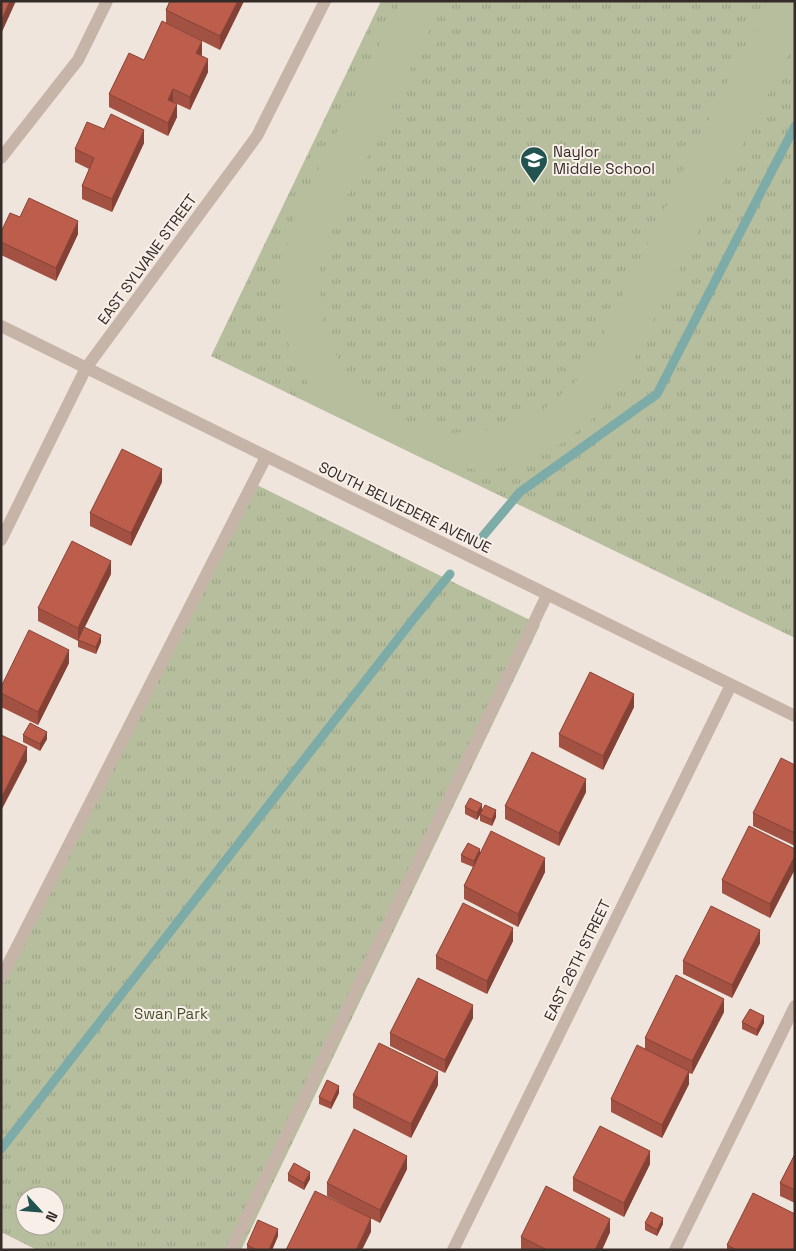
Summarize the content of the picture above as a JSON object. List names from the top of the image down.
{
  "streets": {
    "street": ["EAST SYLVANE STREET", "SOUTH BELVEDERE AVENUE", "EAST 26TH STREET"]
  },
  "crossings": [
    ["EAST SYLVANE STREET", "SOUTH BELVEDERE AVENUE"],
    ["SOUTH BELVEDERE AVENUE", "EAST 26TH STREET"]
  ],
  "parks": ["Swan Park"],
  "places": {
    "school or university": ["Naylor Middle School"]
  },
  "north": "bottom right"
}
